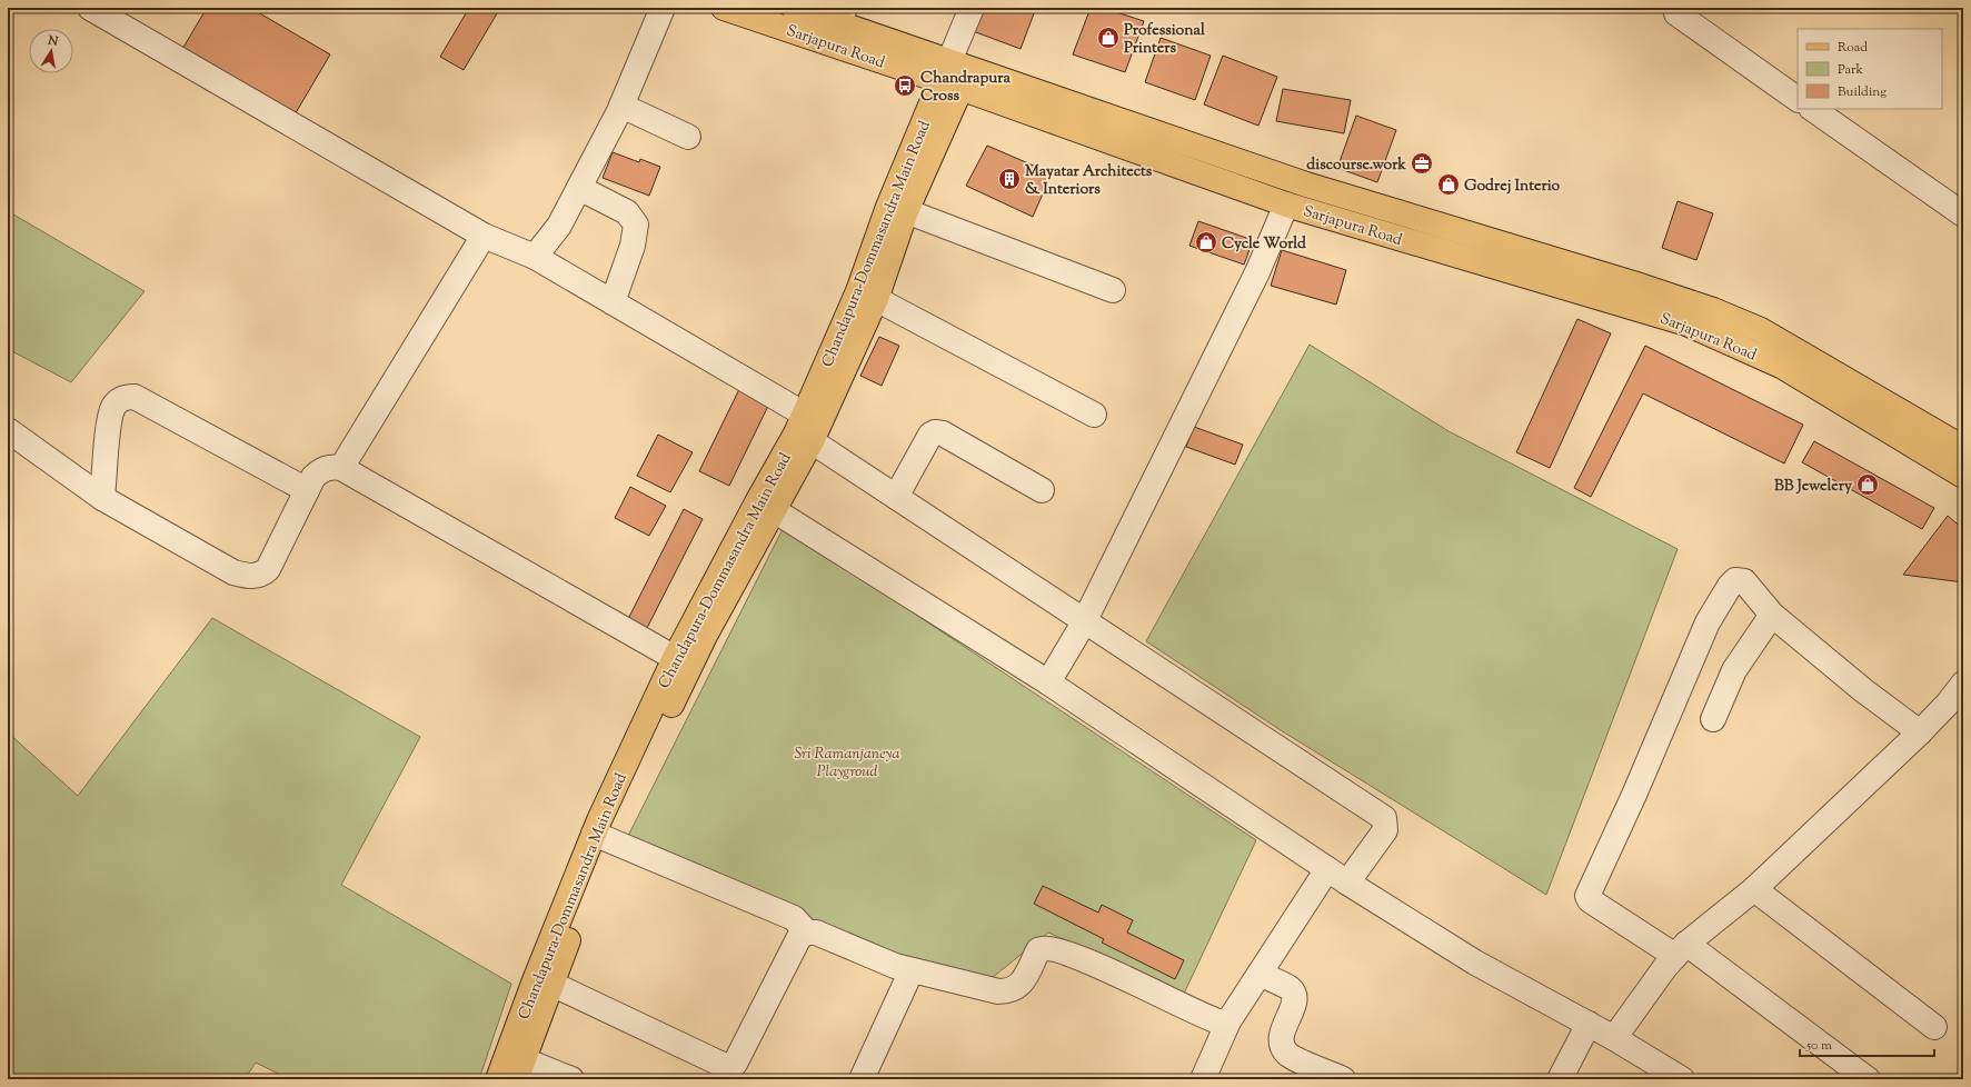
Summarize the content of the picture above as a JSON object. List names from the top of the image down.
{
  "streets": {
    "main road": ["Sarjapura Road", "Chandapura-Dommasandra Main Road"]
  },
  "crossings": [
    ["Sarjapura Road", "Chandapura-Dommasandra Main Road"]
  ],
  "parks": ["Sri Ramanjaneya Playgroud"],
  "places": {
    "shop": [
      "Professional Printers",
      "Godrej Interio",
      "Cycle World",
      "BB Jewelery"
    ],
    "bus stop": ["Chandrapura Cross"],
    "office": ["discourse.work"],
    "building": ["Mayatar Architects & Interiors"]
  },
  "legend": ["Road", "Park", "Building"],
  "scale_bar": "50 m",
  "north": "top"
}
